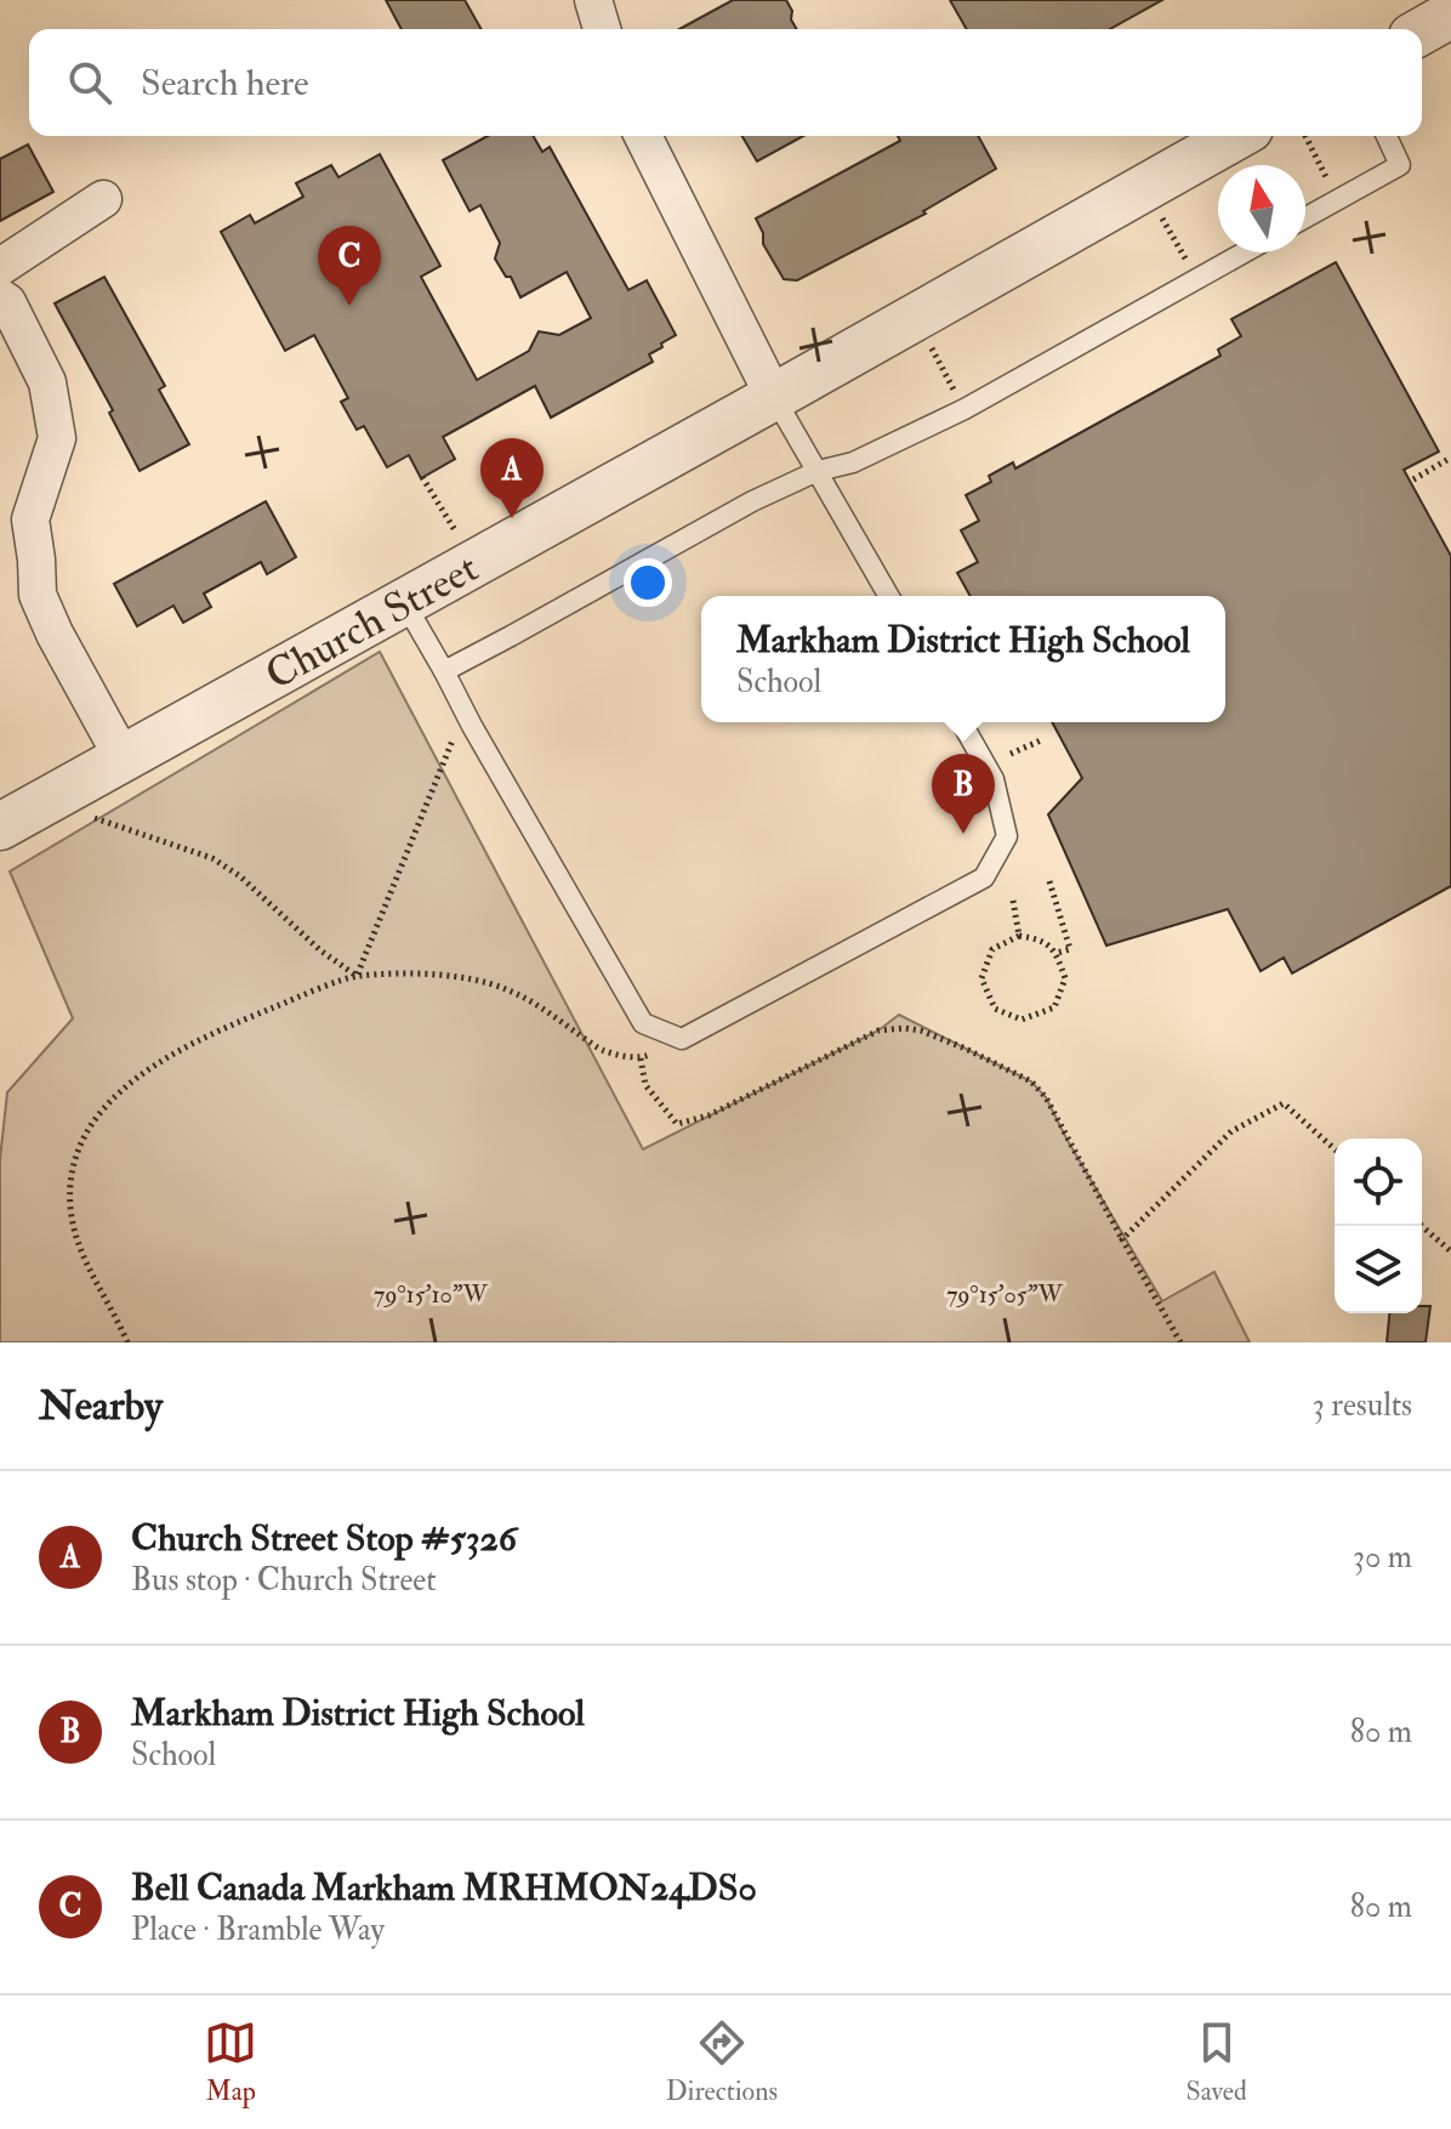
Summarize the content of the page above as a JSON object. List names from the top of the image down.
{
  "streets": {
    "street": ["Church Street"]
  },
  "north": "top",
  "page": {
    "search": "Search here",
    "pins": ["C", "A", "B"],
    "popup": ["Markham District High School", "School"],
    "heading": ["Nearby", "3 results"],
    "list": [
      {
        "mark": "A",
        "name": "Church Street Stop #5326",
        "note": "Bus stop · Church Street",
        "value": "30 m"
      },
      {
        "mark": "B",
        "name": "Markham District High School",
        "note": "School",
        "value": "80 m"
      },
      {
        "mark": "C",
        "name": "Bell Canada Markham MRHMON24DS0",
        "note": "Place · Bramble Way",
        "value": "80 m"
      }
    ],
    "nav": ["Map", "Directions", "Saved"]
  },
  "coordinates": ["79°15'10\"W", "79°15'05\"W"]
}
